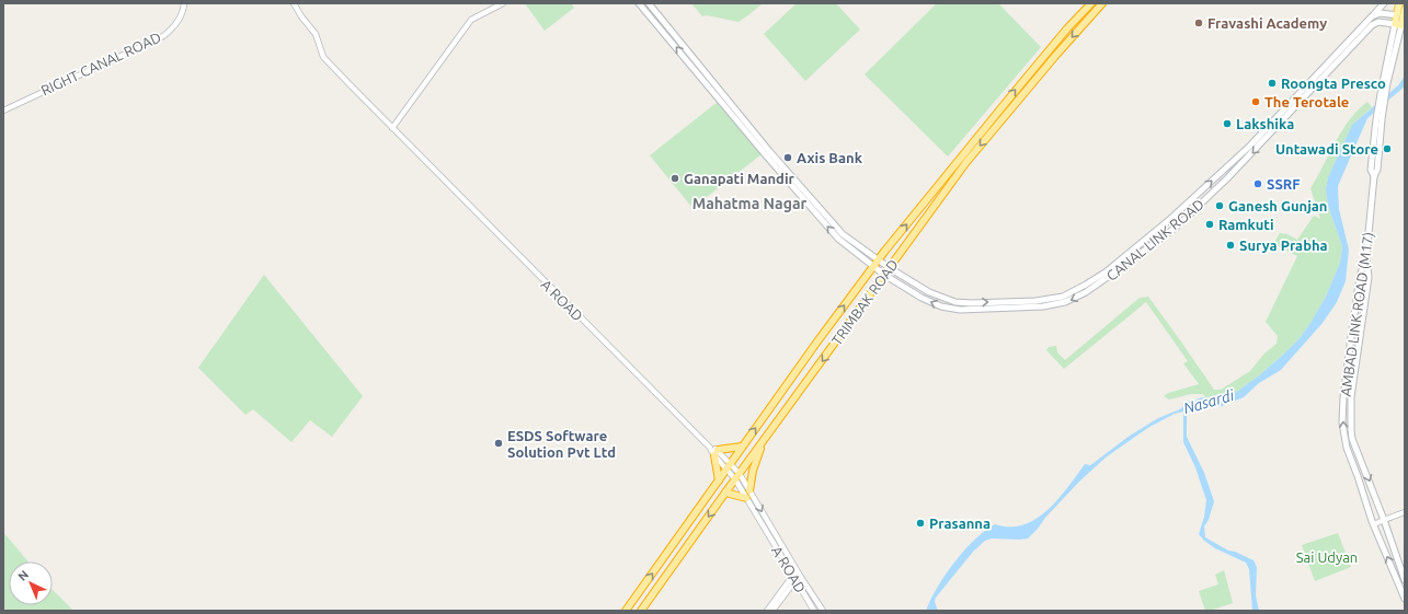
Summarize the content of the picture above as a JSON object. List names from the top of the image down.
{
  "streets": {
    "highway": ["TRIMBAK ROAD"],
    "main road": ["CANAL LINK ROAD", "AMBAD LINK ROAD (M17)"],
    "street": ["RIGHT CANAL ROAD", "A ROAD"]
  },
  "crossings": [
    ["CANAL LINK ROAD", "TRIMBAK ROAD"],
    ["CANAL LINK ROAD", "AMBAD LINK ROAD (M17)"],
    ["A ROAD", "TRIMBAK ROAD"]
  ],
  "districts": ["Mahatma Nagar"],
  "water": ["Nasardi"],
  "parks": ["Sai Udyan"],
  "places": [
    "Fravashi Academy",
    "Roongta Presco",
    "The Terotale",
    "Lakshika",
    "Untawadi Store",
    "Axis Bank",
    "Ganapati Mandir",
    "SSRF",
    "Ganesh Gunjan",
    "Ramkuti",
    "Surya Prabha",
    "ESDS Software Solution Pvt Ltd",
    "Prasanna"
  ],
  "north": "top left"
}
